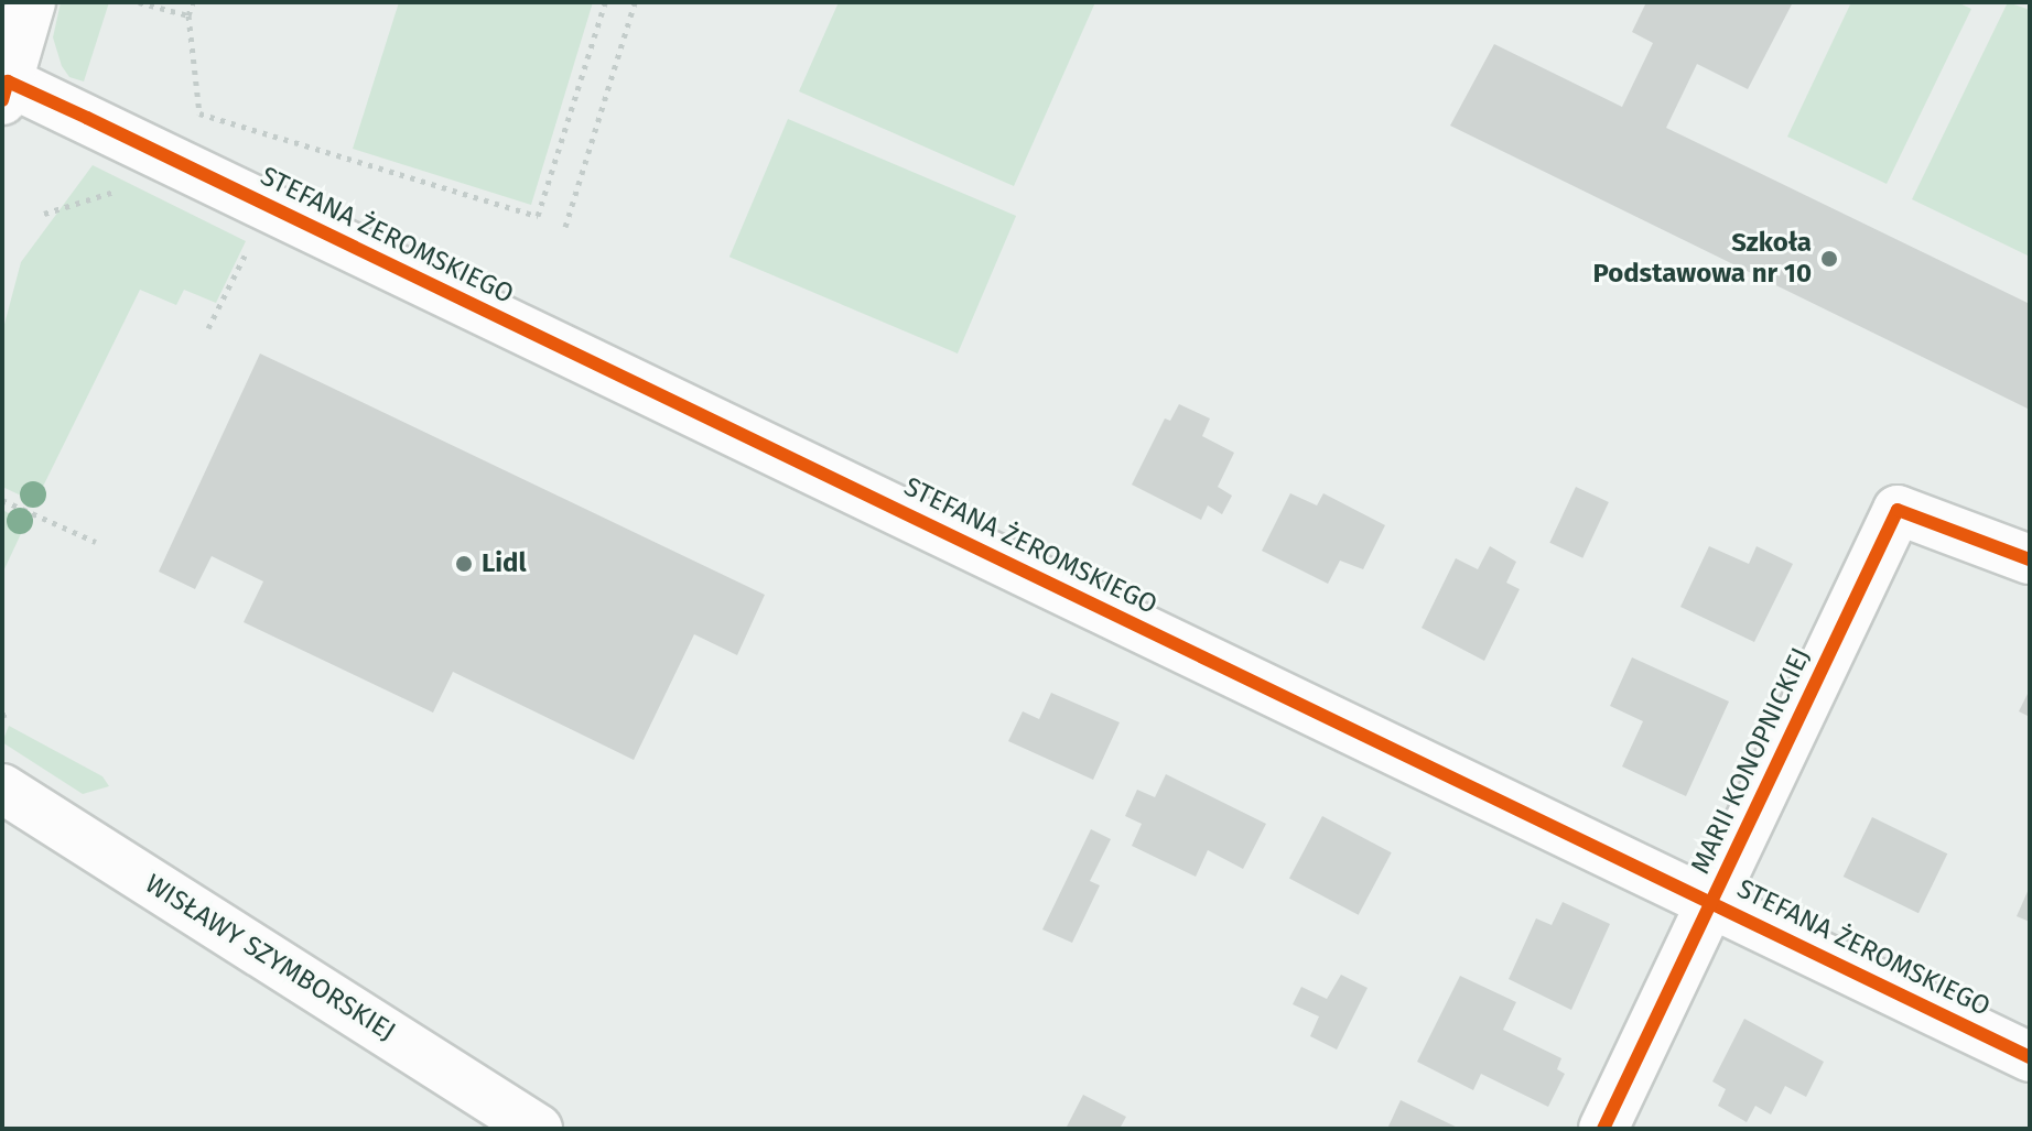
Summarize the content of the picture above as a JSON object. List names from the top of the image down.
{
  "streets": {
    "street": ["STEFANA ŻEROMSKIEGO", "MARII KONOPNICKIEJ", "WISŁAWY SZYMBORSKIEJ"]
  },
  "crossings": [
    ["STEFANA ŻEROMSKIEGO", "MARII KONOPNICKIEJ"]
  ],
  "places": ["Szkoła Podstawowa nr 10", "Lidl"]
}
